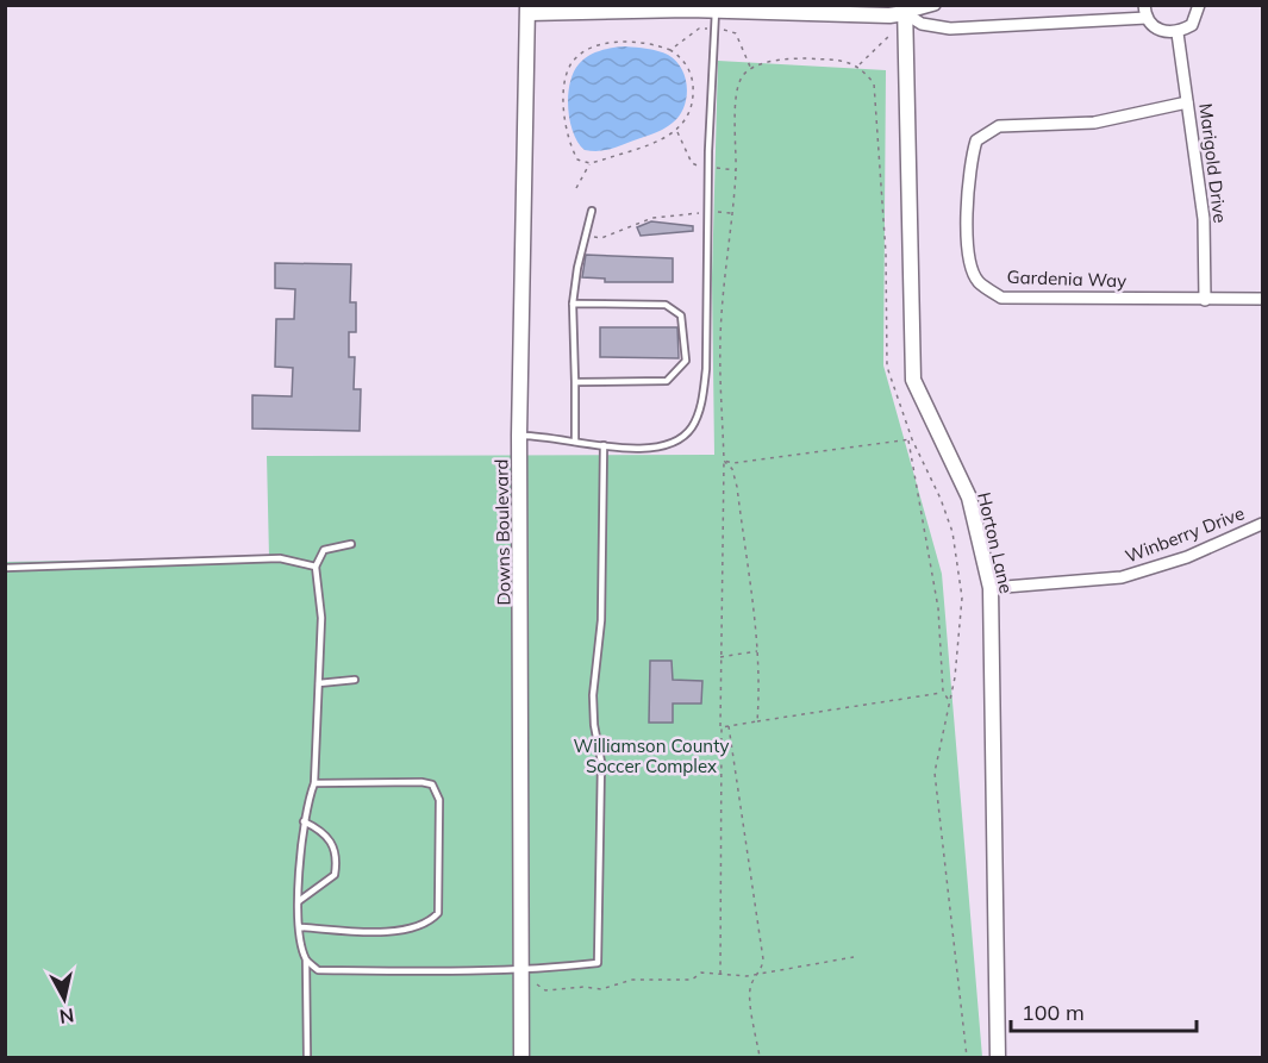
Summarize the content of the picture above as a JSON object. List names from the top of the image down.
{
  "streets": {
    "street": [
      "Marigold Drive",
      "Gardenia Way",
      "Downs Boulevard",
      "Winberry Drive",
      "Horton Lane"
    ]
  },
  "crossings": [
    ["Marigold Drive", "Gardenia Way"],
    ["Winberry Drive", "Horton Lane"]
  ],
  "parks": ["Williamson County Soccer Complex"],
  "scale_bar": "100 m",
  "north": "bottom"
}
